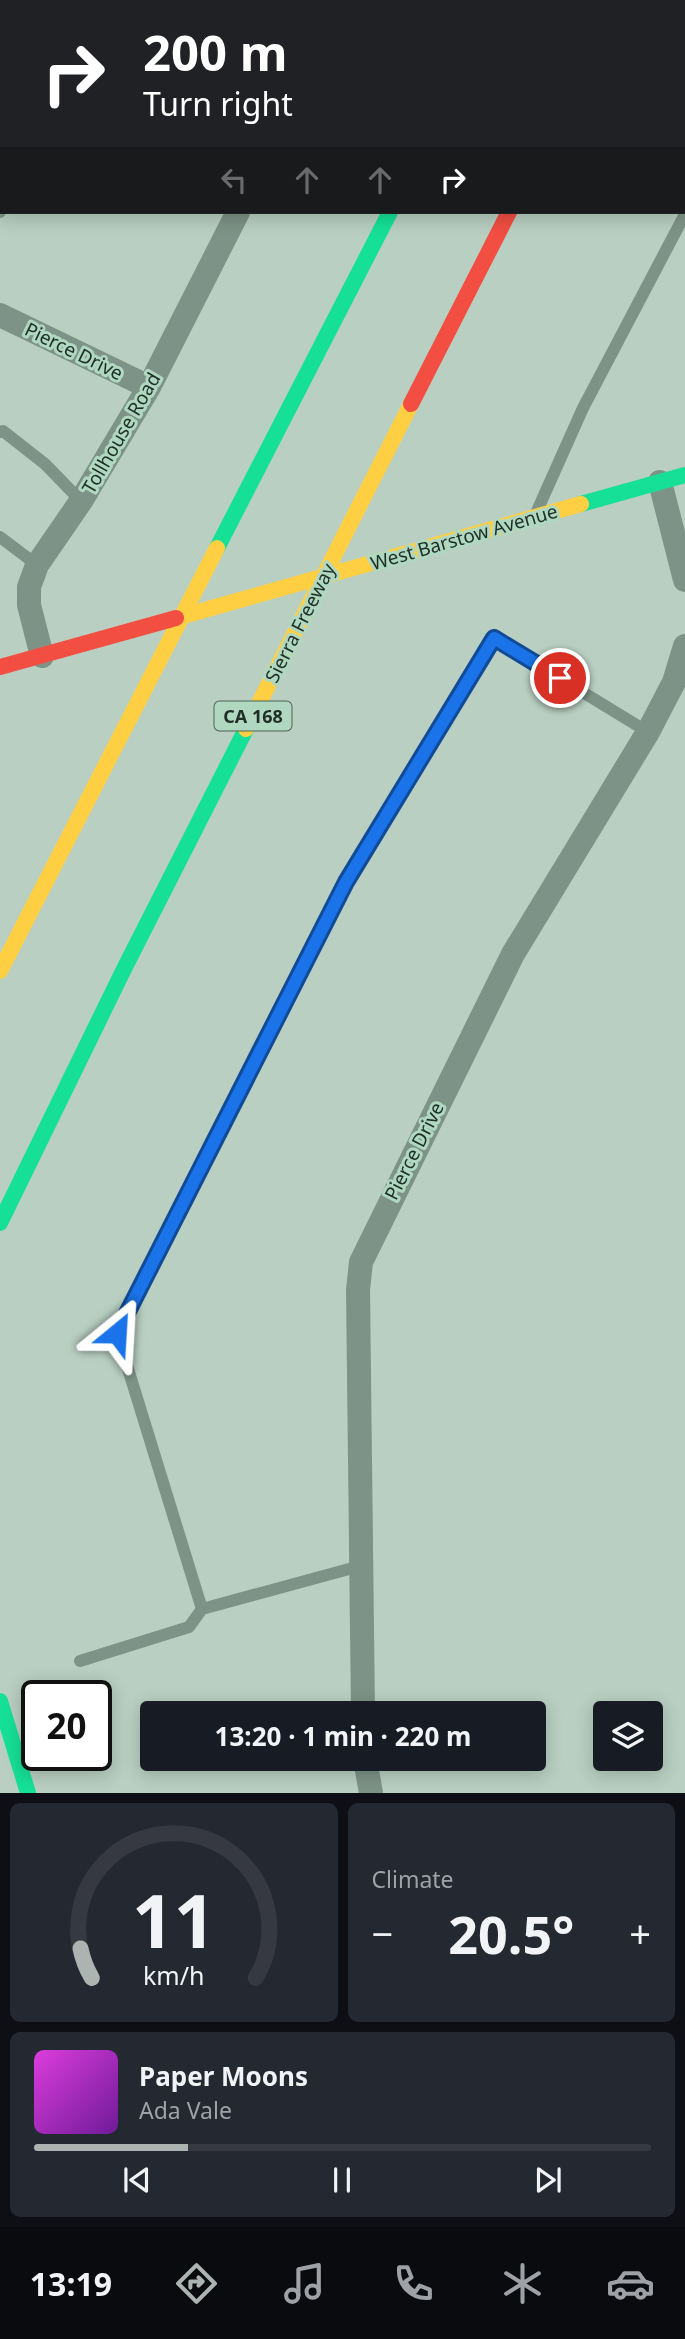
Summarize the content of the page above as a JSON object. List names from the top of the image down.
{
  "streets": {
    "main road": ["West Barstow Avenue", "Sierra Freeway", "CA 168"],
    "street": ["Pierce Drive", "Tollhouse Road"]
  },
  "crossings": [
    ["Pierce Drive", "Tollhouse Road"],
    ["Tollhouse Road", "West Barstow Avenue"]
  ],
  "page": {
    "turn": ["200 m", "Turn right"],
    "limit": "20",
    "trip": "13:20 · 1 min · 220 m",
    "tile": "Climate",
    "heat": ["−", "20.5°", "+"],
    "song": ["Paper Moons", "Ada Vale"],
    "tabs": "13:19",
    "gauge": ["11", "km/h"]
  }
}
